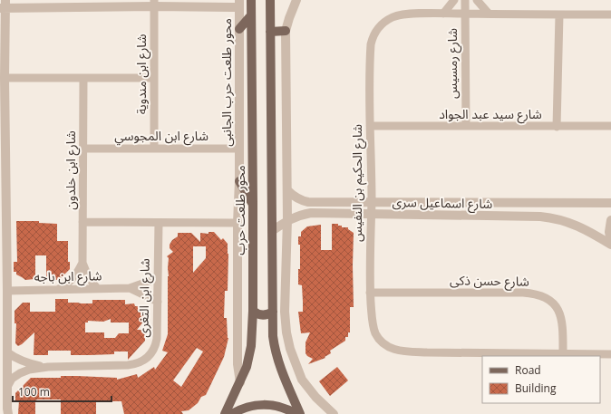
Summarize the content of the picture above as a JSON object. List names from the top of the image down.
{
  "streets": {
    "main road": ["محور طلعت حرب"],
    "street": [
      "شارع رمسيس",
      "شارع ابن مندوية",
      "محور طلعت حرب الجانبى",
      "شارع سيد عبد الجواد",
      "شارع ابن المجوسي",
      "شارع ابن خلدون",
      "شارع الحكيم بن النفيس",
      "شارع اسماعيل سرى",
      "شارع ابن باجه",
      "شارع حسن ذكى",
      "شارع ابن التغرى"
    ]
  },
  "crossings": [
    ["شارع رمسيس", "شارع سيد عبد الجواد"],
    ["شارع رمسيس", "شارع الحكيم بن النفيس"],
    ["شارع ابن مندوية", "شارع ابن المجوسي"],
    ["محور طلعت حرب الجانبى", "شارع ابن المجوسي"],
    ["محور طلعت حرب الجانبى", "محور طلعت حرب"],
    ["شارع سيد عبد الجواد", "شارع الحكيم بن النفيس"],
    ["شارع ابن المجوسي", "شارع ابن خلدون"],
    ["شارع ابن خلدون", "شارع ابن باجه"],
    ["شارع الحكيم بن النفيس", "شارع اسماعيل سرى"],
    ["شارع الحكيم بن النفيس", "شارع حسن ذكى"],
    ["شارع ابن باجه", "شارع ابن التغرى"]
  ],
  "legend": ["Road", "Building"],
  "scale_bar": "100 m"
}
